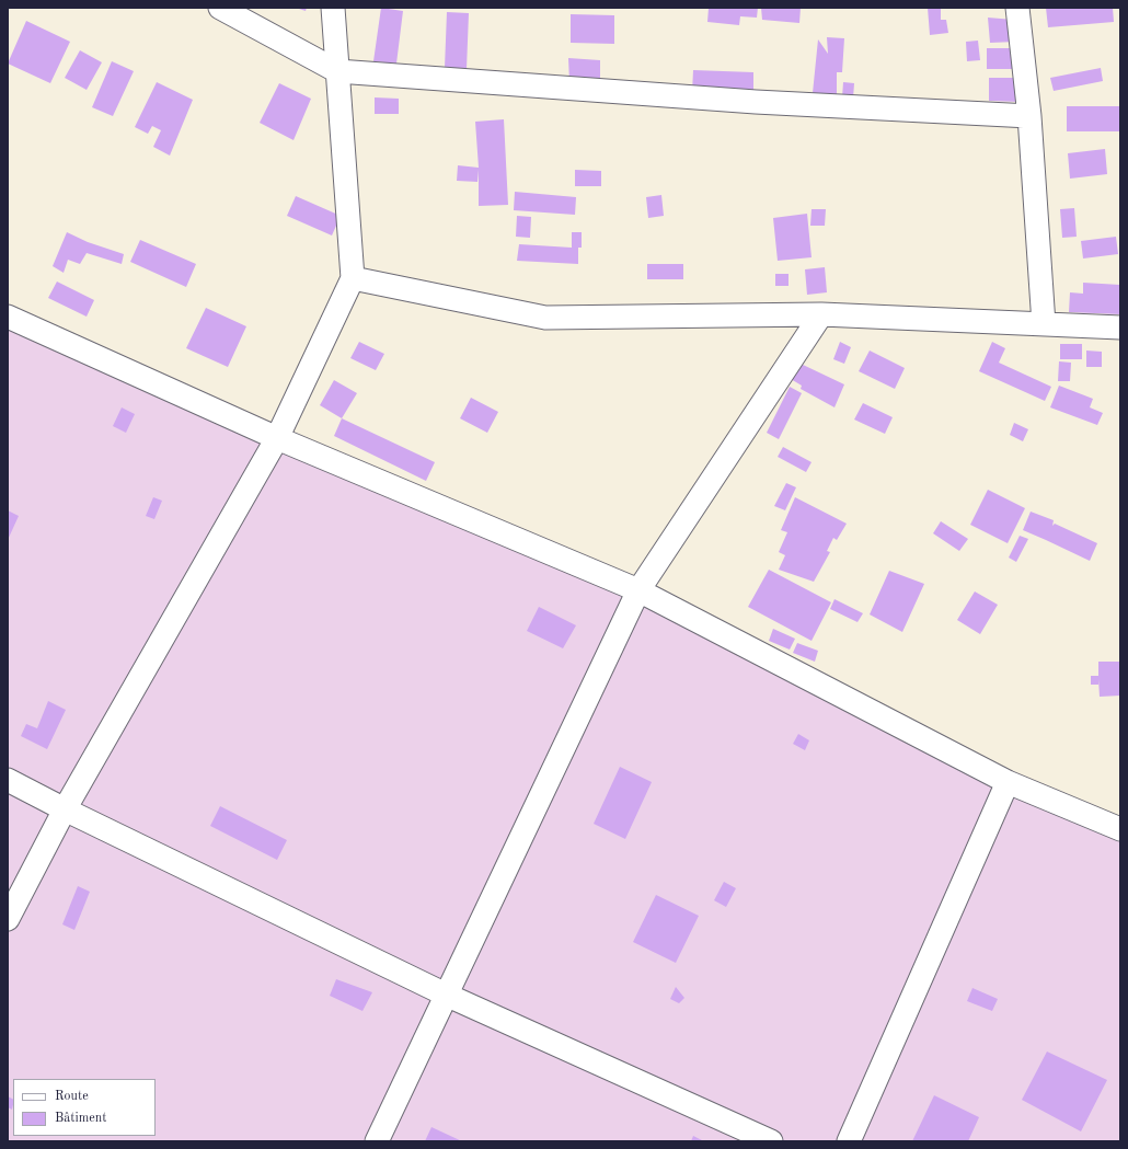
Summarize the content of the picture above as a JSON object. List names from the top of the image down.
{
  "legend": ["Route", "Bâtiment"]
}
